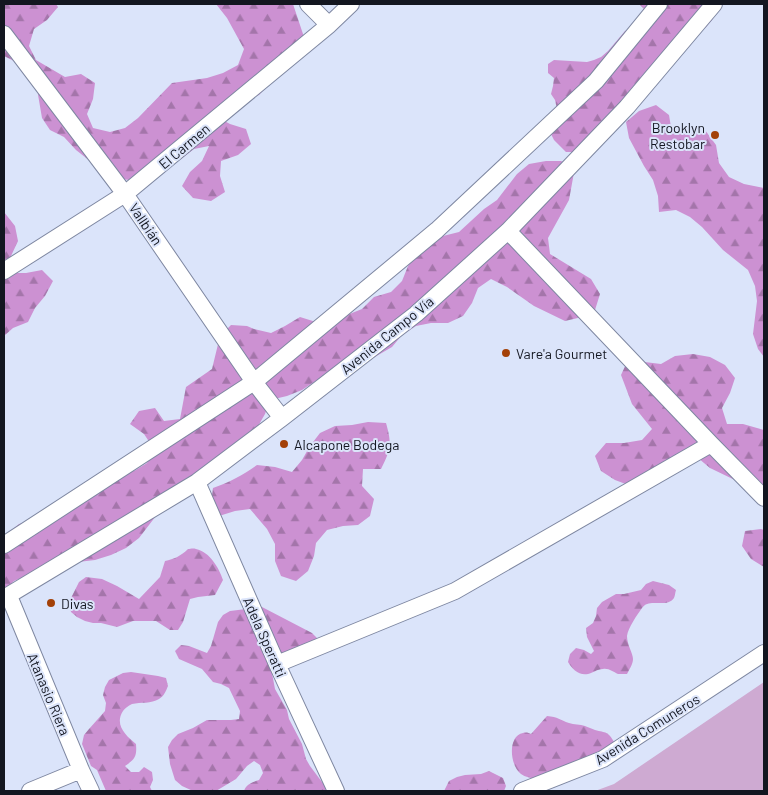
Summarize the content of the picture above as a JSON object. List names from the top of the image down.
{
  "streets": {
    "street": [
      "El Carmen",
      "Vallbián",
      "Avenida Campo Vía",
      "Adela Speratti",
      "Atanasio Riera",
      "Avenida Comuneros"
    ]
  },
  "crossings": [
    ["El Carmen", "Vallbián"],
    ["Vallbián", "Avenida Campo Vía"],
    ["Avenida Campo Vía", "Adela Speratti"],
    ["Avenida Campo Vía", "Atanasio Riera"]
  ],
  "places": [
    "Brooklyn Restobar",
    "Vare'a Gourmet",
    "Alcapone Bodega",
    "Divas"
  ]
}
